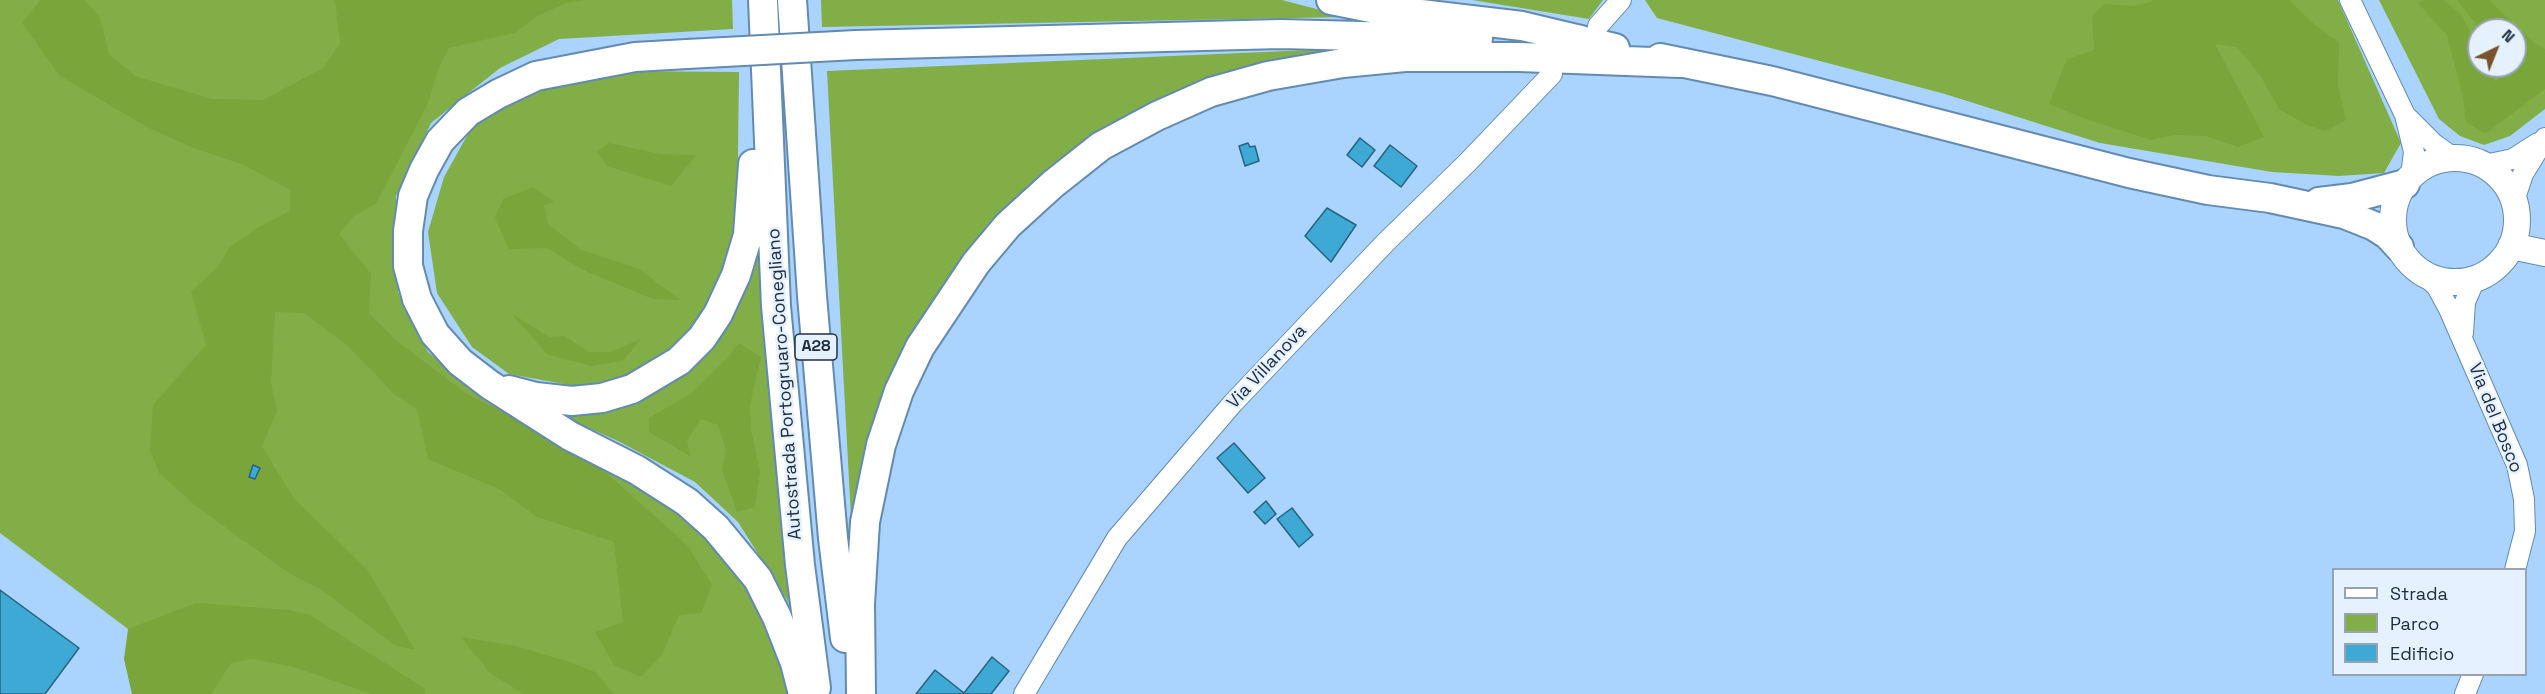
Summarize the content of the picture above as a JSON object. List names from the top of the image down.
{
  "streets": {
    "highway": ["A28", "Autostrada Portogruaro-Conegliano"],
    "street": ["Via Villanova", "Via del Bosco"]
  },
  "legend": ["Strada", "Parco", "Edificio"],
  "north": "top right"
}
